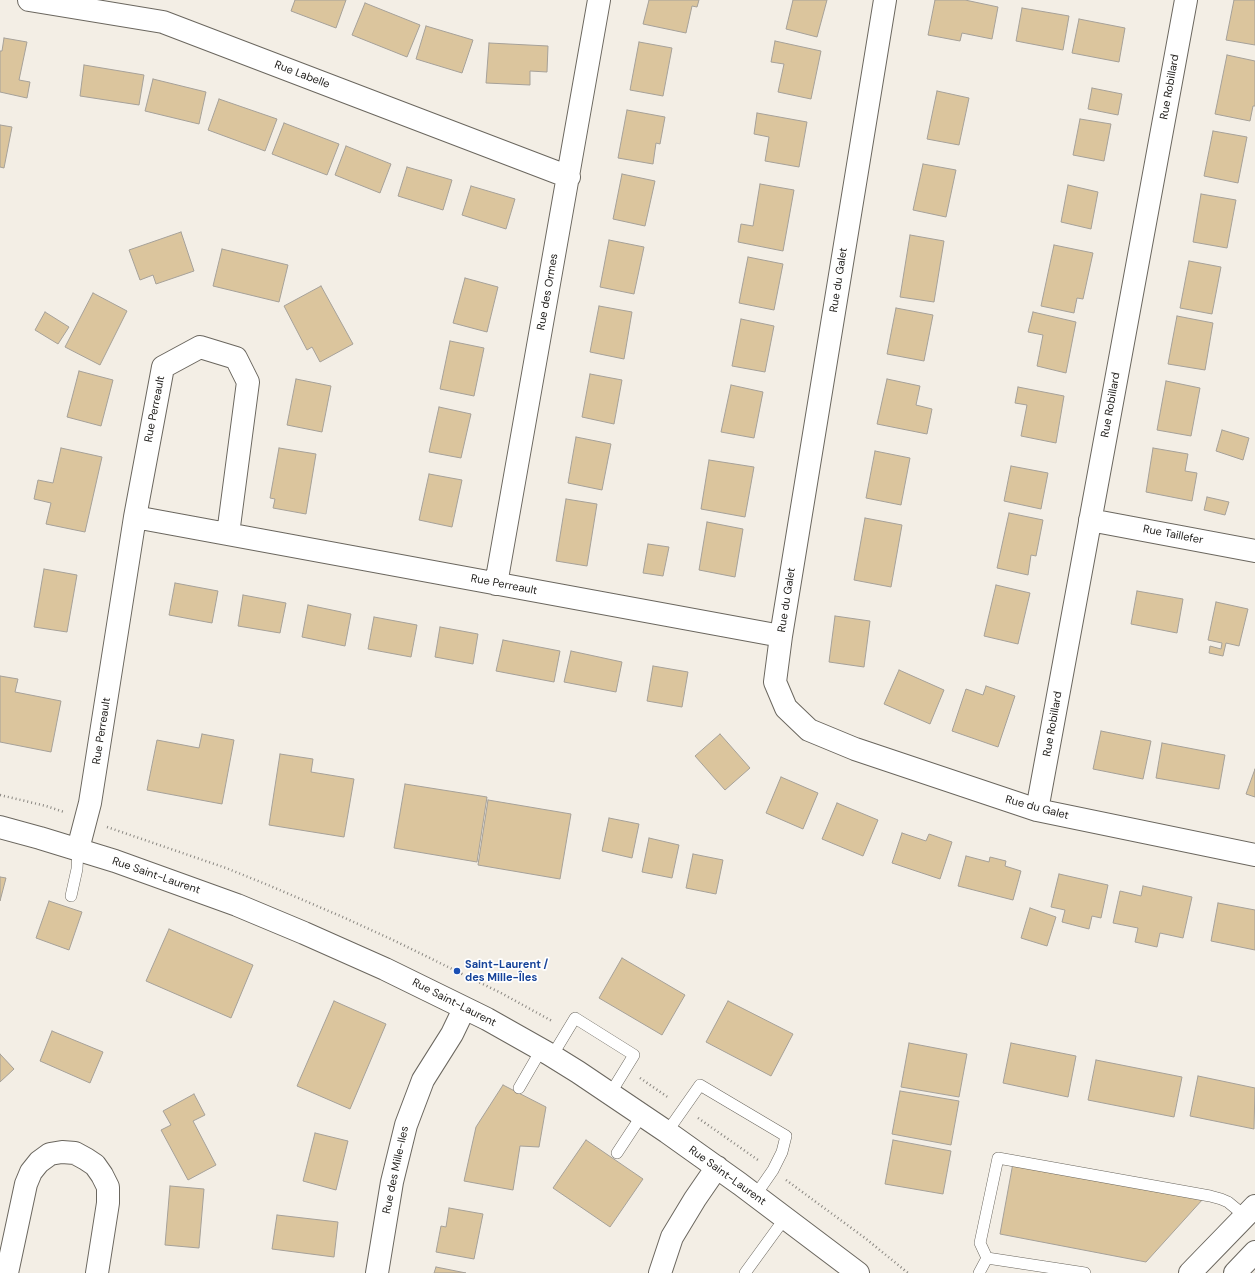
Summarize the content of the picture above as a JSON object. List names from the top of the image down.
{
  "streets": {
    "street": [
      "Rue Labelle",
      "Rue Robillard",
      "Rue du Galet",
      "Rue des Ormes",
      "Rue Perreault",
      "Rue Taillefer",
      "Rue Saint-Laurent",
      "Rue des Mille-Iles"
    ]
  },
  "crossings": [
    ["Rue Labelle", "Rue des Ormes"],
    ["Rue Robillard", "Rue du Galet"],
    ["Rue Robillard", "Rue Taillefer"],
    ["Rue du Galet", "Rue Perreault"],
    ["Rue des Ormes", "Rue Perreault"],
    ["Rue Perreault", "Rue Saint-Laurent"],
    ["Rue Saint-Laurent", "Rue des Mille-Iles"]
  ],
  "places": ["Saint-Laurent / des Mille-Îles"]
}
